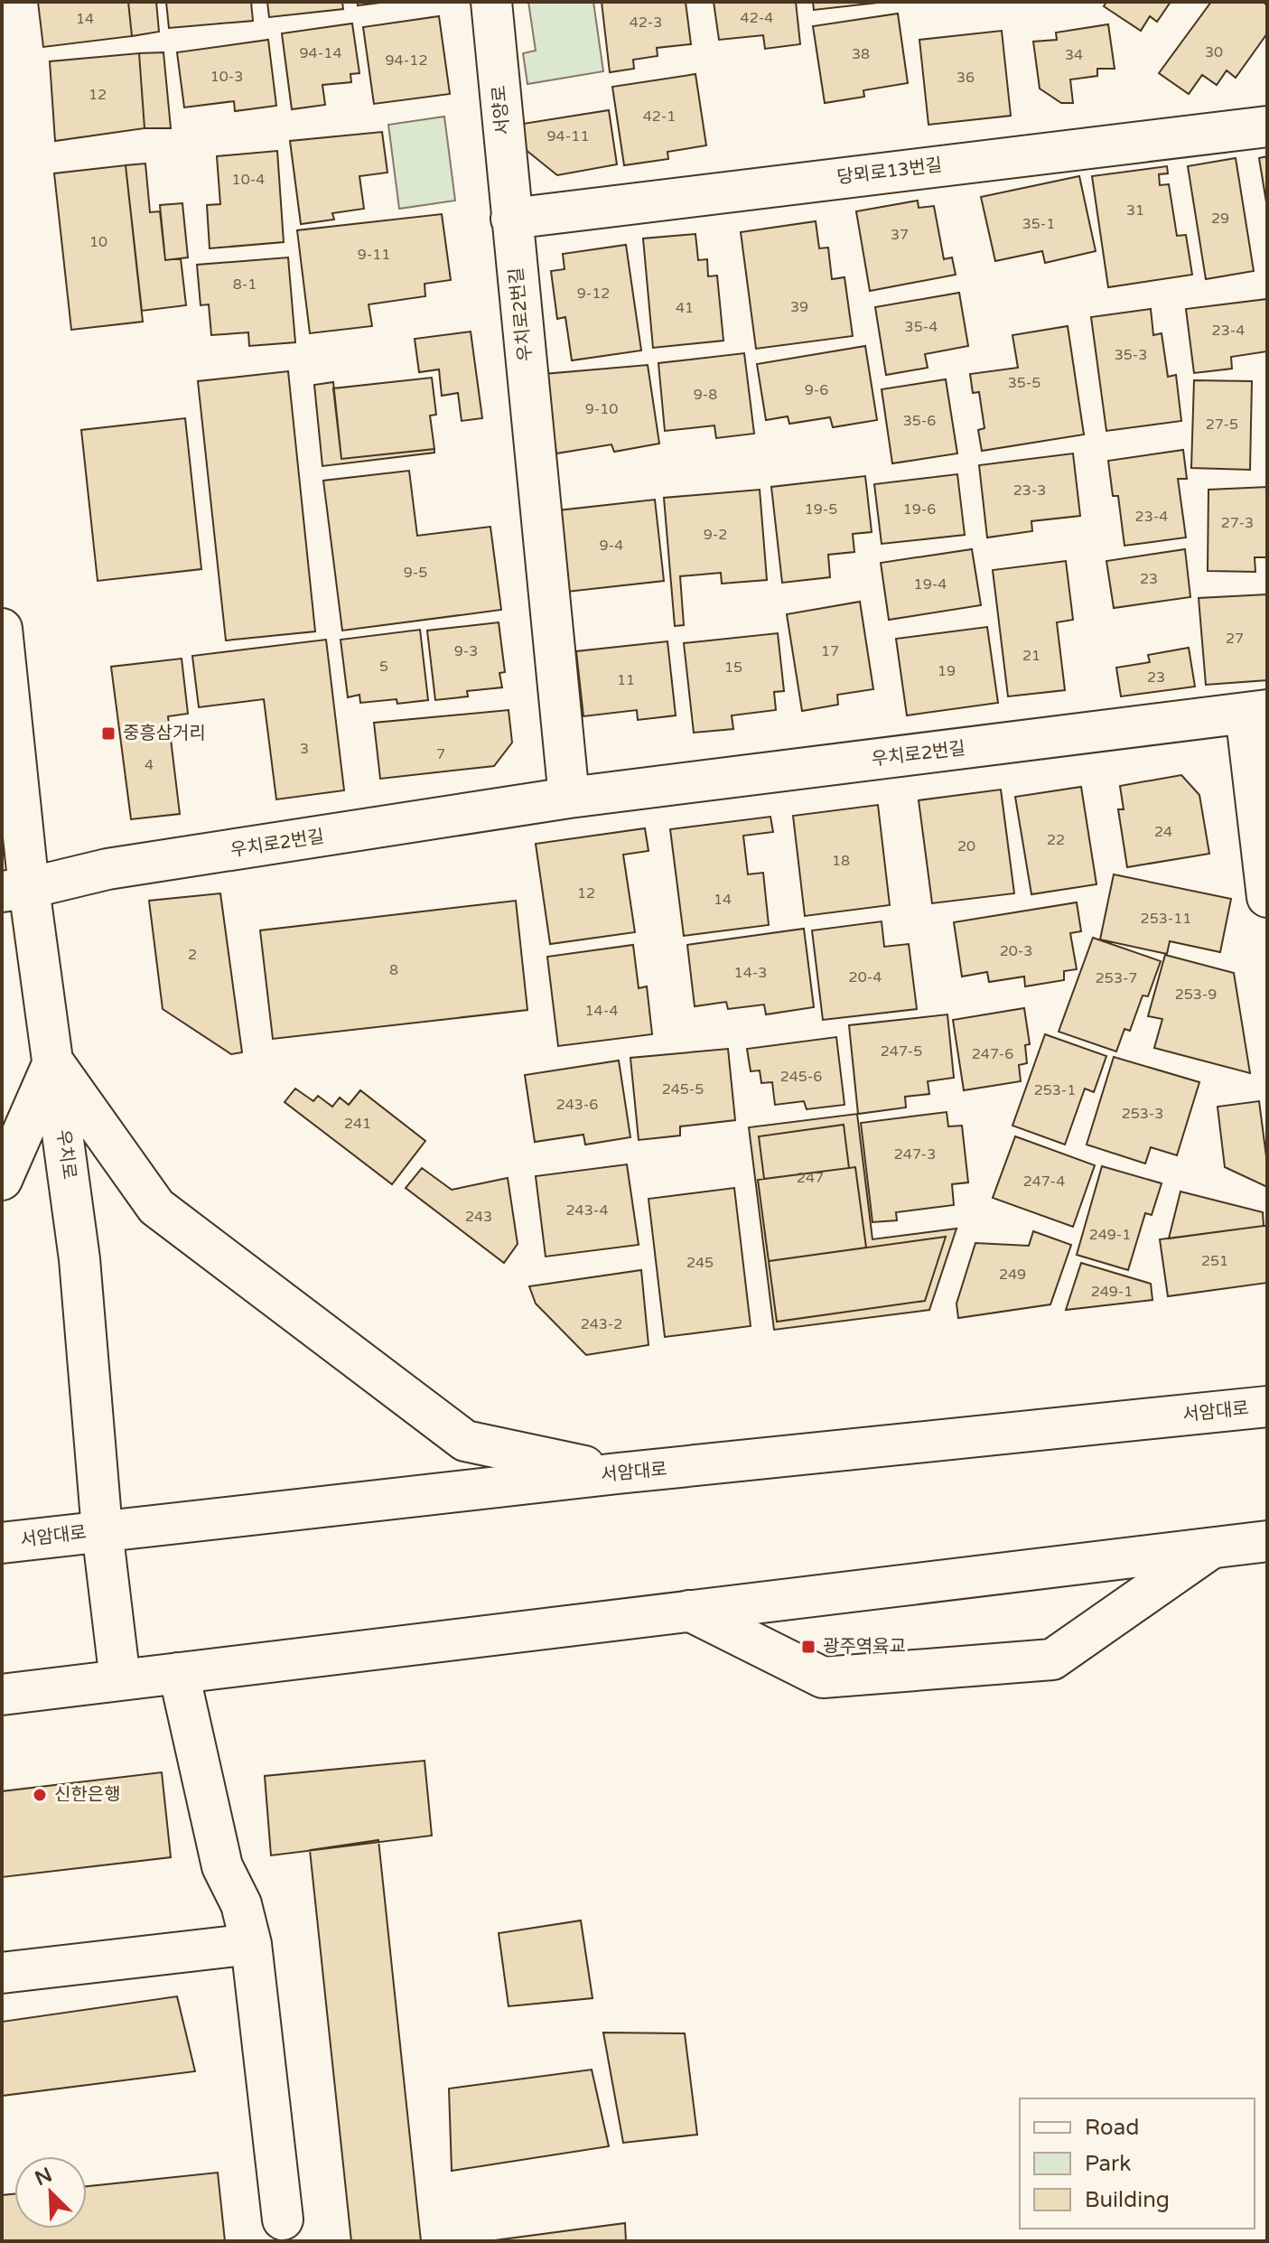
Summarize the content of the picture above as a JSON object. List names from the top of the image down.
{
  "streets": {
    "main road": [
      "서양로",
      "당뫼로13번길",
      "우치로2번길",
      "우치로",
      "서암대로"
    ]
  },
  "crossings": [
    ["서양로", "당뫼로13번길"],
    ["서양로", "우치로2번길"],
    ["당뫼로13번길", "우치로2번길"],
    ["우치로2번길", "우치로"],
    ["우치로", "서암대로"]
  ],
  "places": {
    "transit": ["중흥삼거리", "광주역육교"],
    "other": ["신한은행"]
  },
  "house_numbers": [
    "42-4",
    "14",
    "42-3",
    "30",
    "94-14",
    "38",
    "34",
    "94-12",
    "10-3",
    "36",
    "12",
    "42-1",
    "94-11",
    "10-4",
    "31",
    "29",
    "35-1",
    "37",
    "10",
    "9-11",
    "8-1",
    "9-12",
    "39",
    "41",
    "35-4",
    "23-4",
    "35-3",
    "35-5",
    "9-6",
    "9-8",
    "9-10",
    "35-6",
    "27-5",
    "23-3",
    "19-5",
    "19-6",
    "23-4",
    "27-3",
    "9-2",
    "9-4",
    "9-5",
    "23",
    "19-4",
    "27",
    "9-3",
    "17",
    "21",
    "5",
    "15",
    "19",
    "23",
    "11",
    "3",
    "7",
    "4",
    "24",
    "22",
    "20",
    "18",
    "12",
    "14",
    "253-11",
    "20-3",
    "2",
    "8",
    "14-3",
    "20-4",
    "253-7",
    "253-9",
    "14-4",
    "247-5",
    "247-6",
    "245-6",
    "245-5",
    "253-1",
    "243-6",
    "253-3",
    "241",
    "247-3",
    "247",
    "247-4",
    "243-4",
    "243",
    "249-1",
    "251",
    "245",
    "249",
    "249-1",
    "243-2"
  ],
  "legend": ["Road", "Park", "Building"],
  "north": "top left"
}
